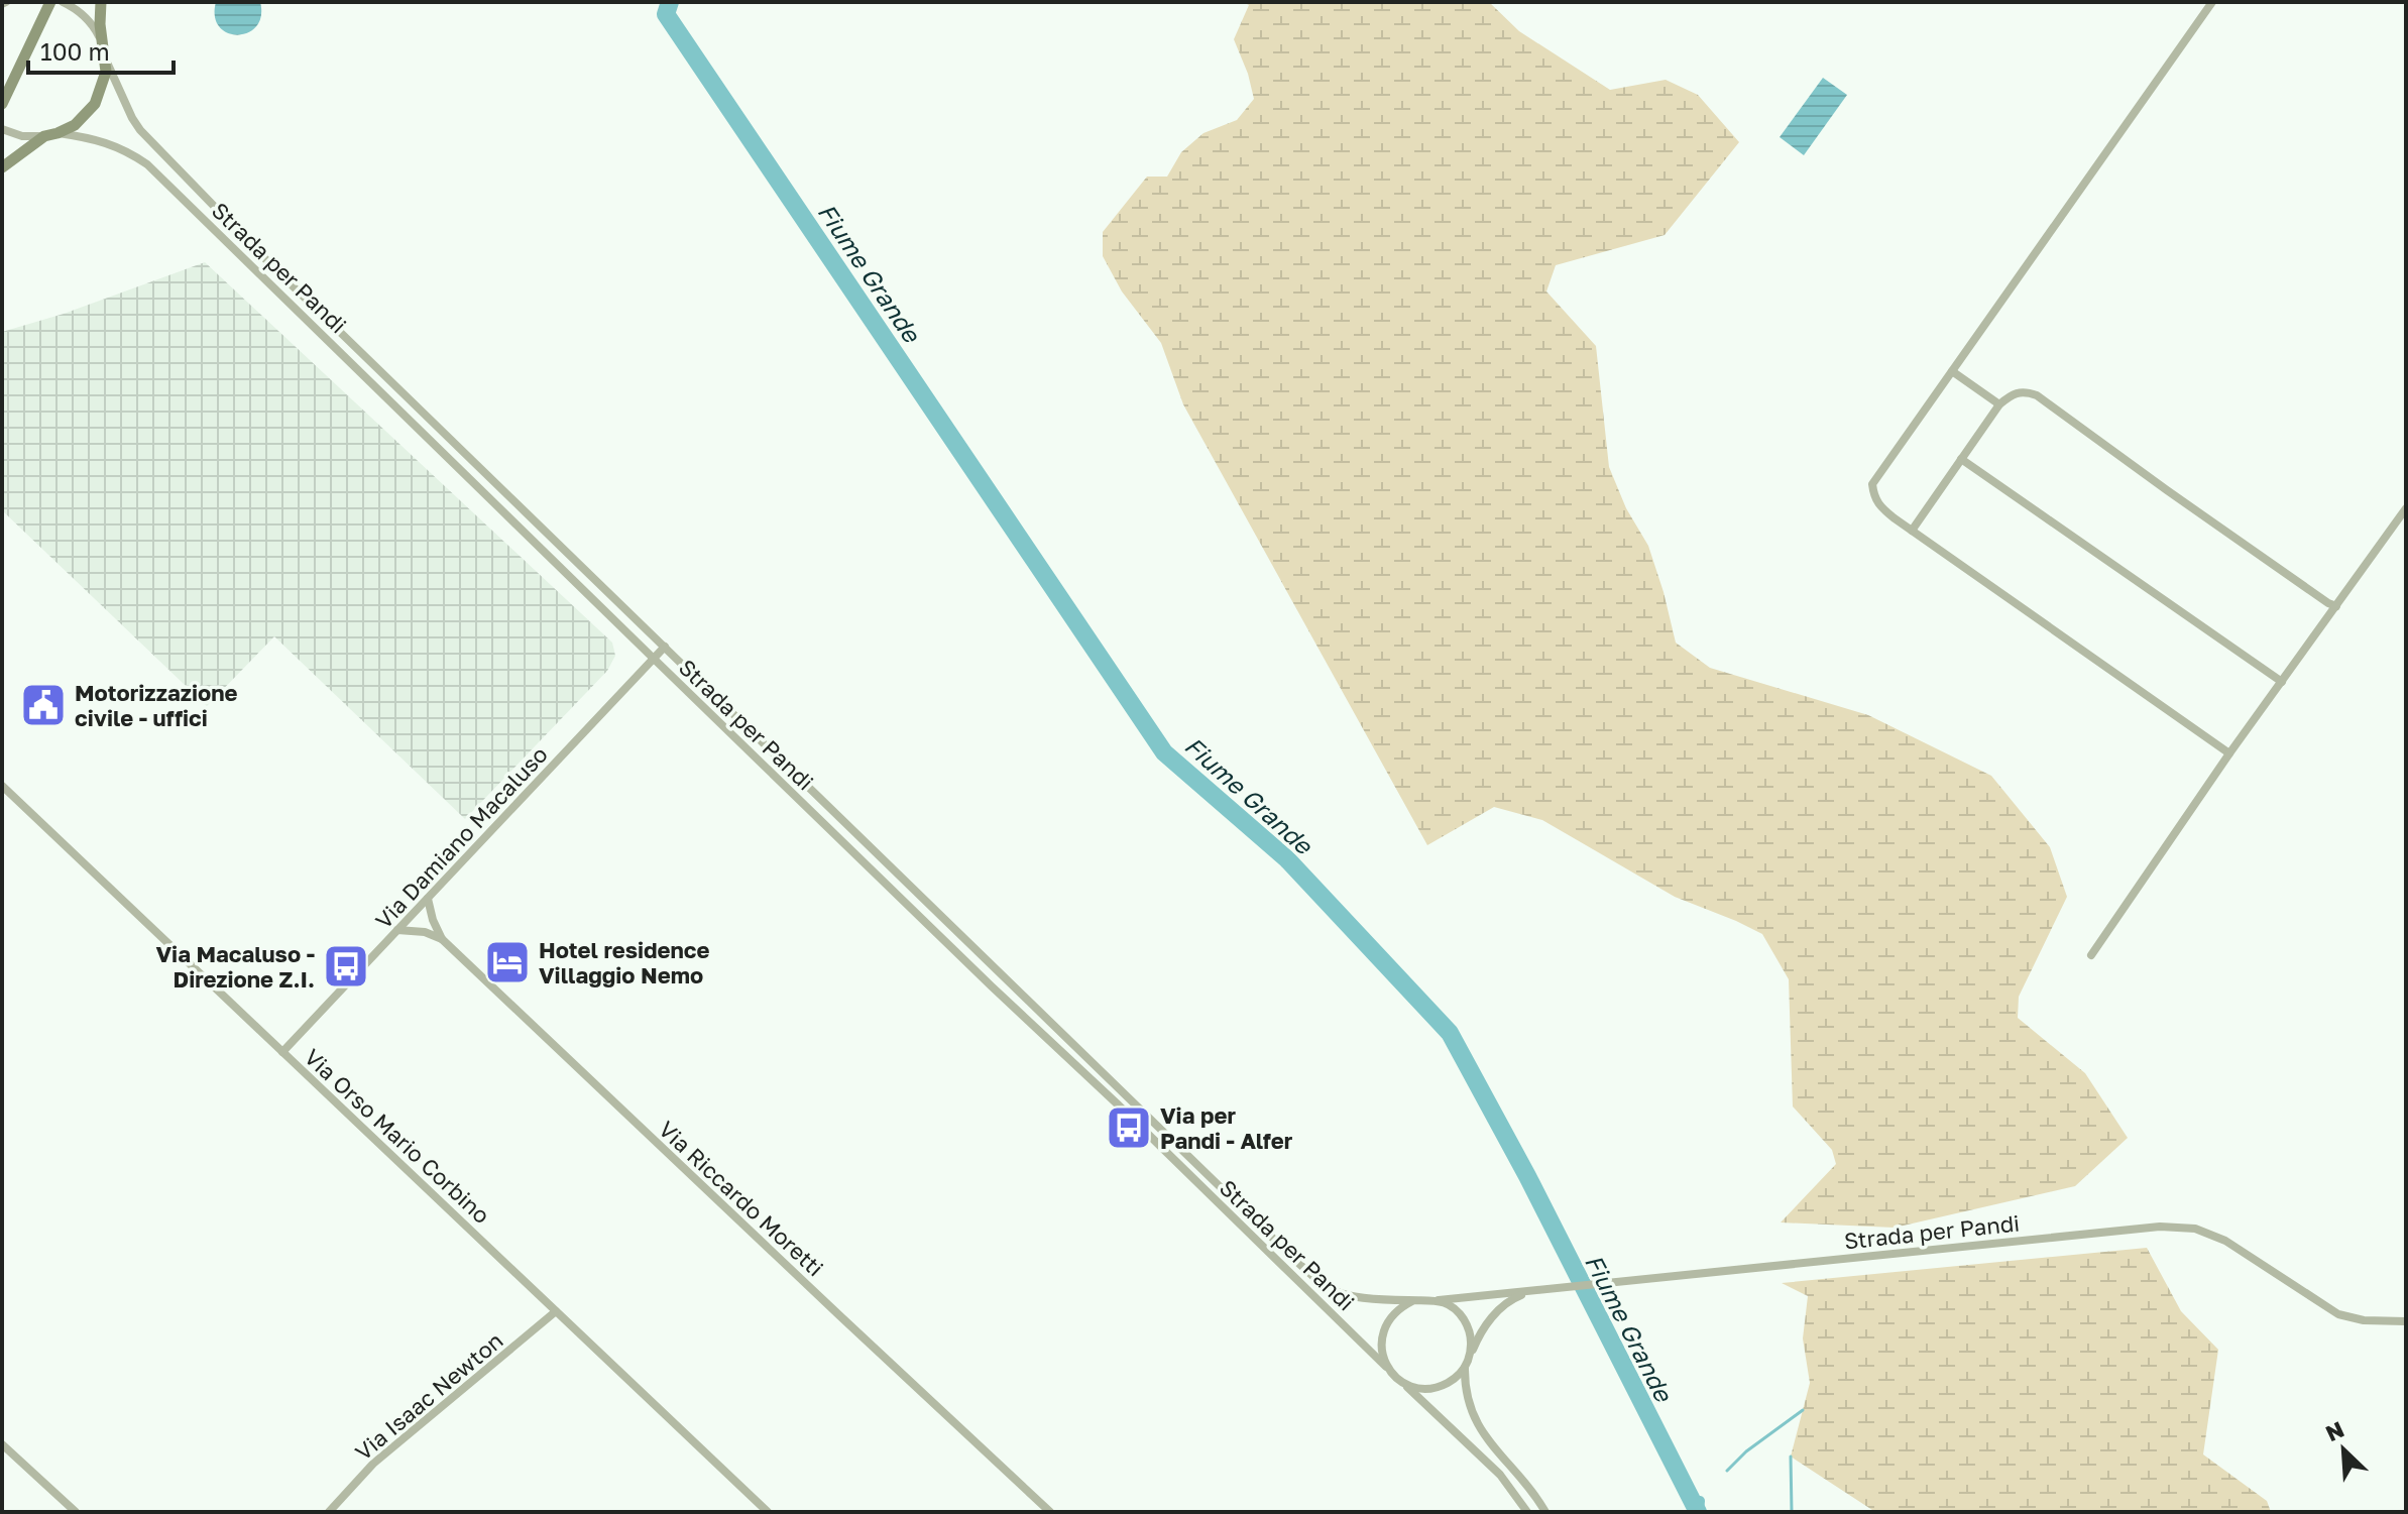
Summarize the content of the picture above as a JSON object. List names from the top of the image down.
{
  "streets": {
    "street": [
      "Strada per Pandi",
      "Via Damiano Macaluso",
      "Via Orso Mario Corbino",
      "Via Riccardo Moretti",
      "Via Isaac Newton"
    ]
  },
  "crossings": [
    ["Strada per Pandi", "Via Damiano Macaluso"],
    ["Via Damiano Macaluso", "Via Orso Mario Corbino"],
    ["Via Damiano Macaluso", "Via Riccardo Moretti"],
    ["Via Orso Mario Corbino", "Via Isaac Newton"]
  ],
  "water": ["Fiume Grande"],
  "places": {
    "public building": ["Motorizzazione civile - uffici"],
    "hotel": ["Hotel residence Villaggio Nemo"],
    "bus stop": ["Via Macaluso - Direzione Z.I.", "Via per Pandi - Alfer"]
  },
  "scale_bar": "100 m",
  "north": "top left"
}
